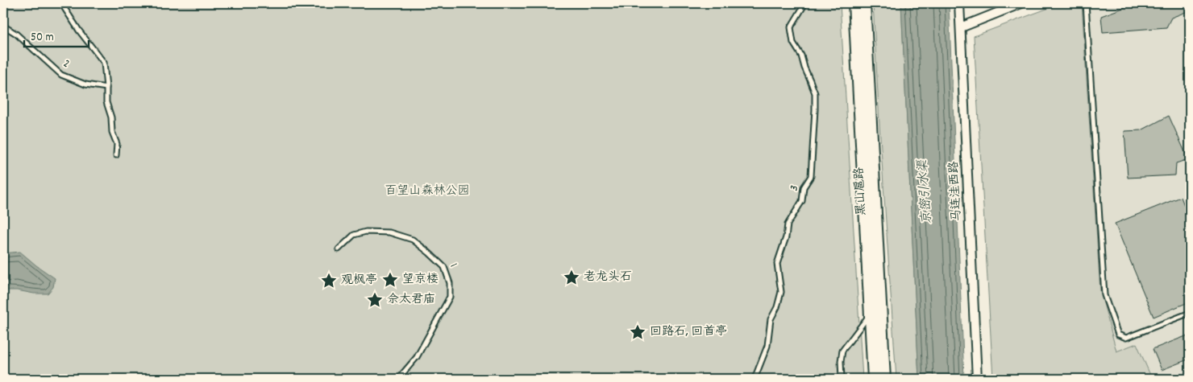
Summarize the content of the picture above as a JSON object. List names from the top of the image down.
{
  "streets": {
    "main road": ["黑山扈路"],
    "street": ["马连洼西路"],
    "lane": ["2", "3", "1"]
  },
  "water": ["京密引水渠"],
  "parks": ["百望山森林公园"],
  "places": {
    "place": [
      "老龙头石",
      "望京楼",
      "观枫亭",
      "佘太君庙",
      "回路石, 回首亭"
    ]
  },
  "scale_bar": "50 m"
}
